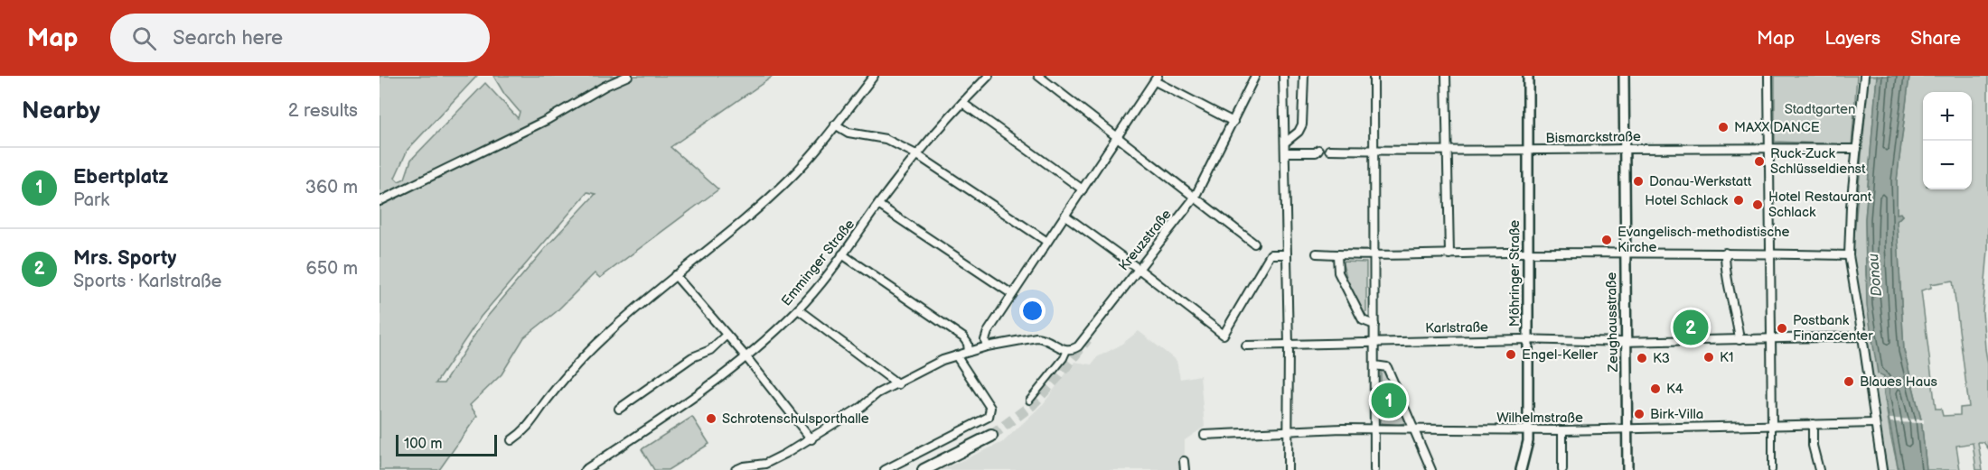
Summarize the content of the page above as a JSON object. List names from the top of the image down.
{
  "streets": {
    "street": [
      "Bismarckstraße",
      "Kreuzstraße",
      "Emminger Straße",
      "Möhringer Straße",
      "Zeughausstraße",
      "Karlstraße",
      "Wilhelmstraße"
    ]
  },
  "crossings": [
    ["Bismarckstraße", "Möhringer Straße"],
    ["Bismarckstraße", "Zeughausstraße"],
    ["Möhringer Straße", "Karlstraße"],
    ["Möhringer Straße", "Wilhelmstraße"],
    ["Zeughausstraße", "Karlstraße"],
    ["Zeughausstraße", "Wilhelmstraße"]
  ],
  "water": ["Donau"],
  "parks": ["Stadtgarten"],
  "places": [
    "MAXX DANCE",
    "Ruck-Zuck Schlüsseldienst",
    "Donau-Werkstatt",
    "Hotel Schlack",
    "Hotel Restaurant Schlack",
    "Evangelisch-methodistische Kirche",
    "Postbank Finanzcenter",
    "Engel-Keller",
    "K1",
    "K3",
    "Blaues Haus",
    "K4",
    "Birk-Villa",
    "Schrotenschulsporthalle"
  ],
  "scale_bar": "100 m",
  "page": {
    "header": "Map",
    "search": "Search here",
    "nav": ["Map", "Layers", "Share"],
    "heading": ["Nearby", "2 results"],
    "map_buttons": ["+", "−"],
    "list": [
      {
        "mark": "1",
        "name": "Ebertplatz",
        "note": "Park",
        "value": "360 m"
      },
      {
        "mark": "2",
        "name": "Mrs. Sporty",
        "note": "Sports · Karlstraße",
        "value": "650 m"
      }
    ],
    "pins": ["2", "1"],
    "scale": "100 m"
  }
}
